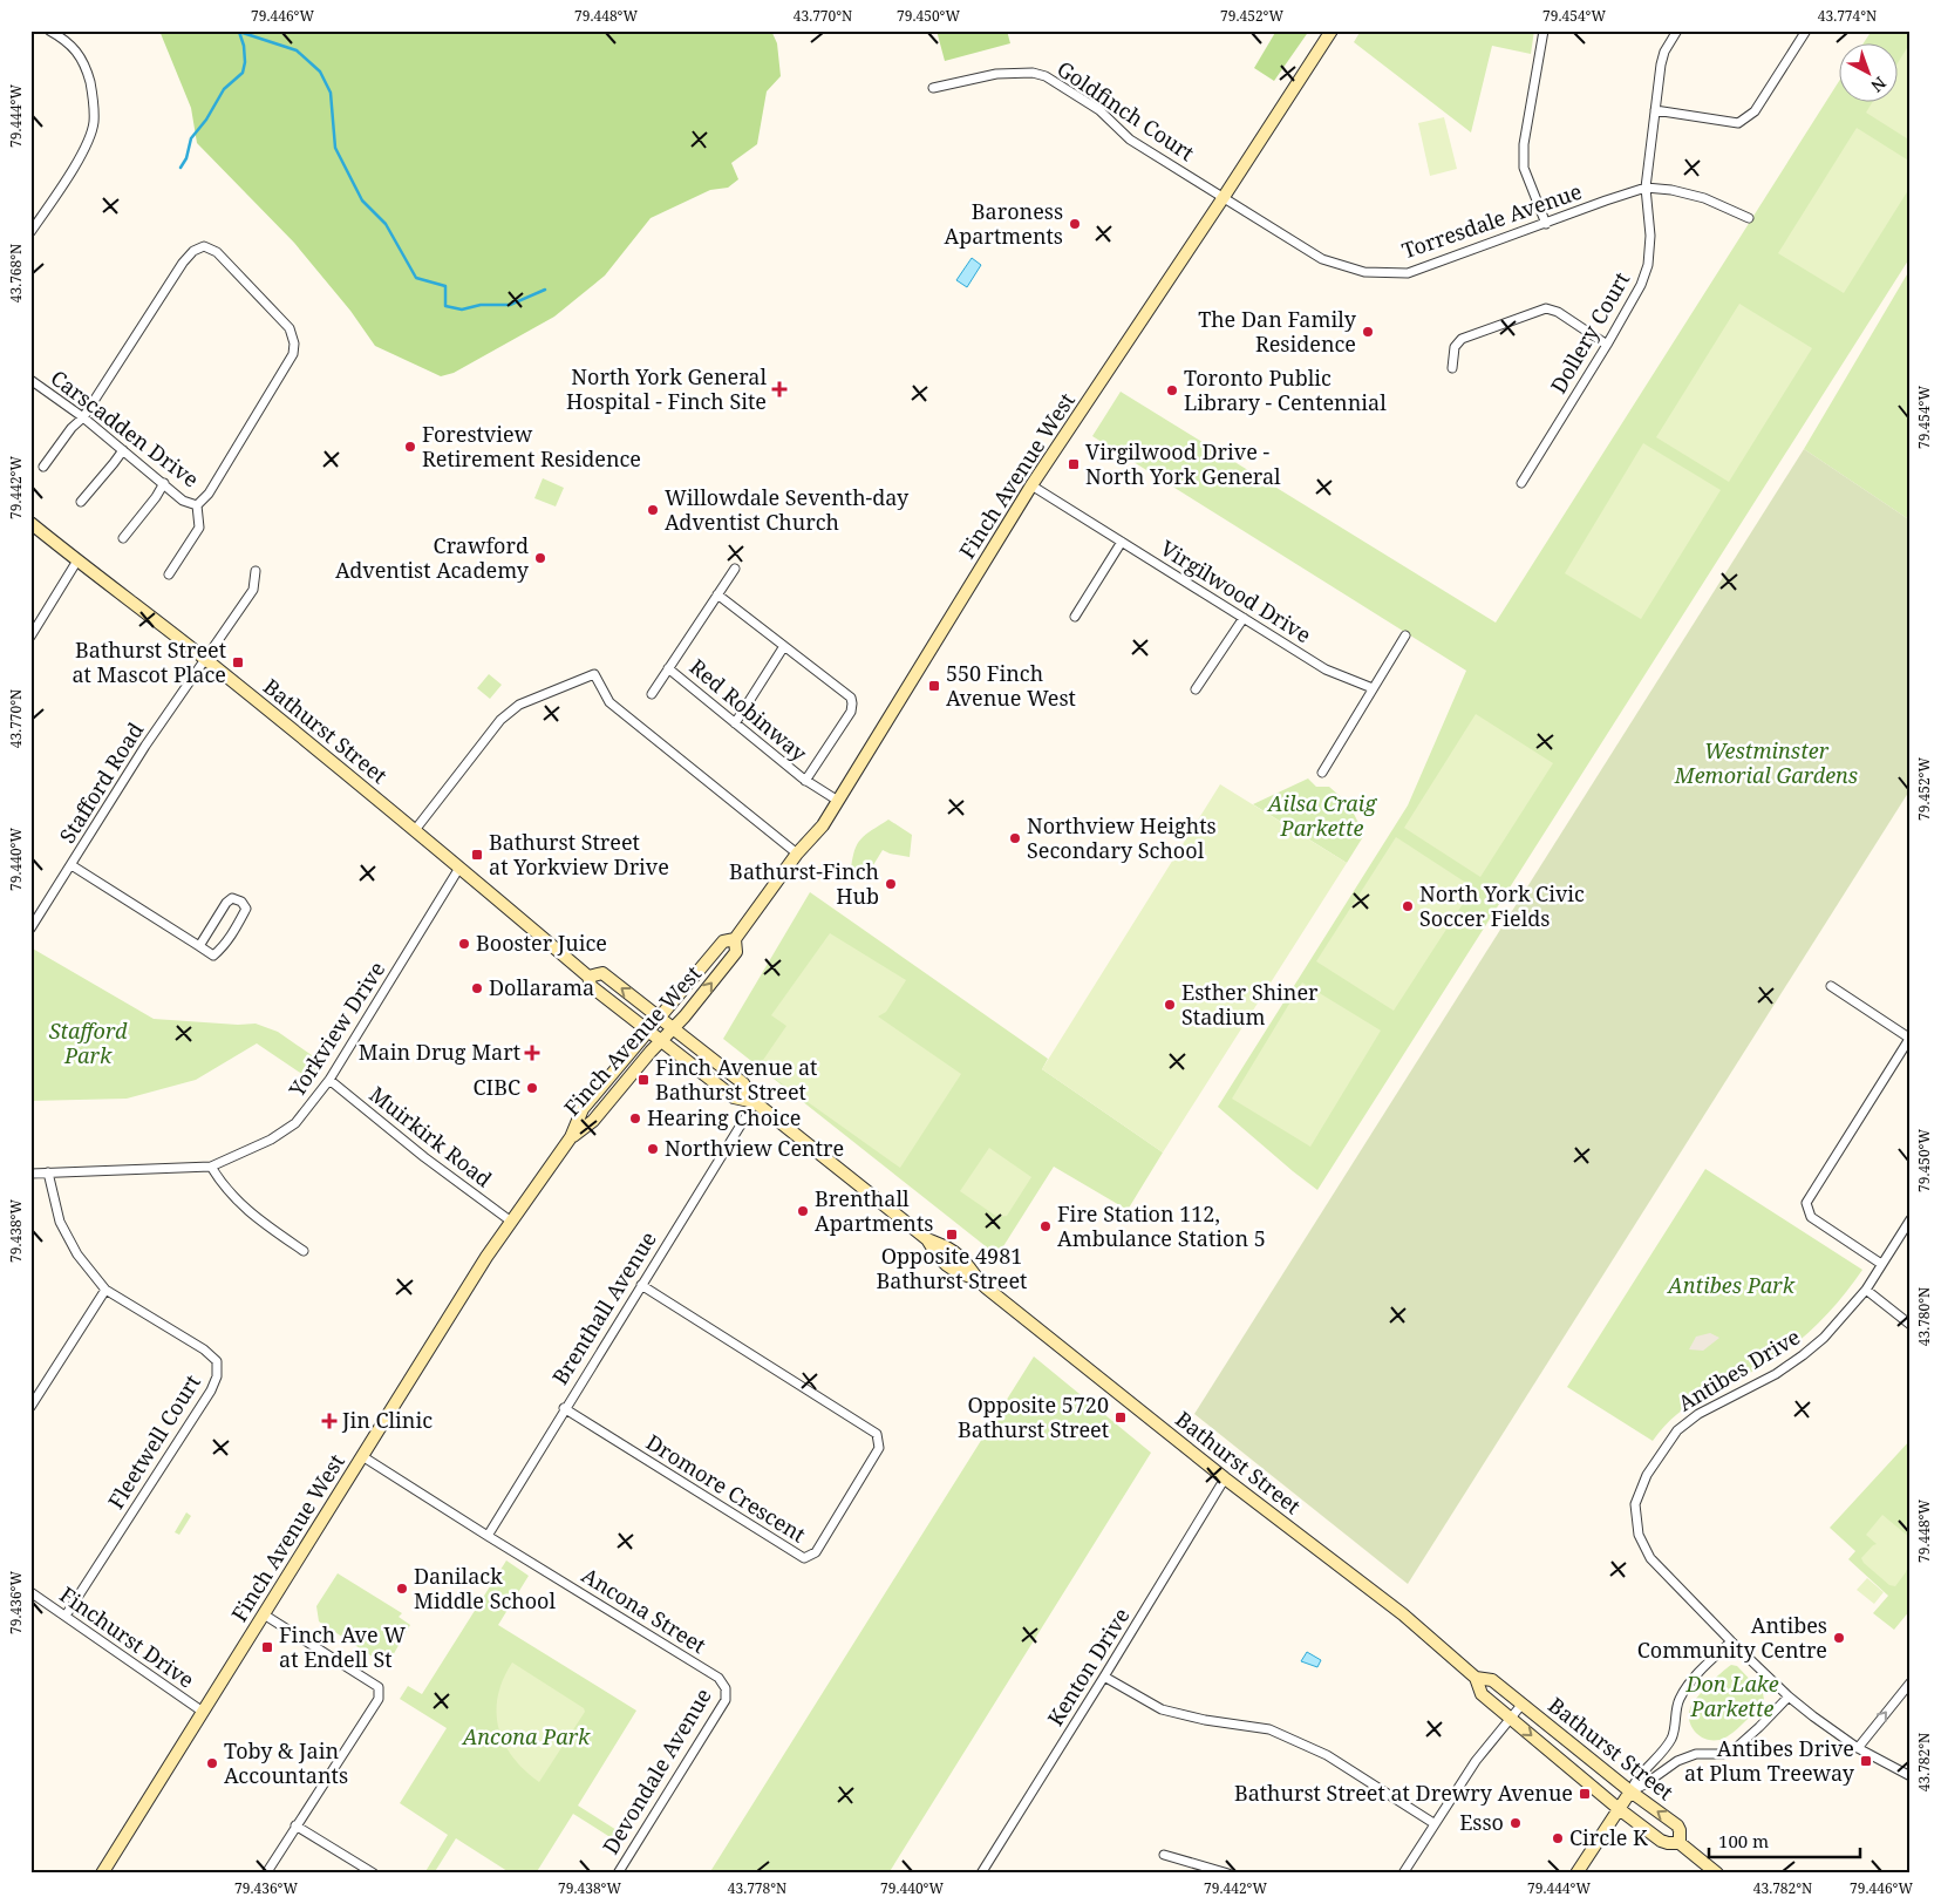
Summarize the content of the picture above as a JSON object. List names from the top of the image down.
{
  "streets": {
    "main road": ["Finch Avenue West", "Bathurst Street"],
    "street": [
      "Goldfinch Court",
      "Torresdale Avenue",
      "Dollery Court",
      "Carscadden Drive",
      "Virgilwood Drive",
      "Red Robinway",
      "Stafford Road",
      "Yorkview Drive",
      "Muirkirk Road",
      "Brenthall Avenue",
      "Antibes Drive",
      "Fleetwell Court",
      "Dromore Crescent",
      "Ancona Street",
      "Finchurst Drive",
      "Kenton Drive",
      "Devondale Avenue"
    ]
  },
  "crossings": [
    ["Goldfinch Court", "Torresdale Avenue"],
    ["Goldfinch Court", "Finch Avenue West"],
    ["Torresdale Avenue", "Dollery Court"],
    ["Torresdale Avenue", "Finch Avenue West"],
    ["Finch Avenue West", "Virgilwood Drive"],
    ["Finch Avenue West", "Red Robinway"],
    ["Finch Avenue West", "Bathurst Street"],
    ["Finch Avenue West", "Muirkirk Road"],
    ["Finch Avenue West", "Ancona Street"],
    ["Finch Avenue West", "Finchurst Drive"],
    ["Bathurst Street", "Stafford Road"],
    ["Bathurst Street", "Yorkview Drive"],
    ["Bathurst Street", "Brenthall Avenue"],
    ["Bathurst Street", "Kenton Drive"],
    ["Yorkview Drive", "Muirkirk Road"],
    ["Yorkview Drive", "Fleetwell Court"],
    ["Brenthall Avenue", "Dromore Crescent"],
    ["Brenthall Avenue", "Ancona Street"],
    ["Fleetwell Court", "Finchurst Drive"],
    ["Ancona Street", "Devondale Avenue"]
  ],
  "parks": [
    "Westminster Memorial Gardens",
    "Ailsa Craig Parkette",
    "Stafford Park",
    "Antibes Park",
    "Don Lake Parkette",
    "Ancona Park"
  ],
  "places": {
    "other": [
      "Baroness Apartments",
      "The Dan Family Residence",
      "Toronto Public Library - Centennial",
      "Forestview Retirement Residence",
      "Willowdale Seventh-day Adventist Church",
      "Crawford Adventist Academy",
      "Northview Heights Secondary School",
      "Bathurst-Finch Hub",
      "North York Civic Soccer Fields",
      "Booster Juice",
      "Dollarama",
      "Esther Shiner Stadium",
      "CIBC",
      "Hearing Choice",
      "Northview Centre",
      "Brenthall Apartments",
      "Fire Station 112, Ambulance Station 5",
      "Danilack Middle School",
      "Antibes Community Centre",
      "Toby & Jain Accountants",
      "Esso",
      "Circle K"
    ],
    "health": ["North York General Hospital - Finch Site", "Main Drug Mart", "Jin Clinic"],
    "transit": [
      "Virgilwood Drive - North York General",
      "Bathurst Street at Mascot Place",
      "550 Finch Avenue West",
      "Bathurst Street at Yorkview Drive",
      "Finch Avenue at Bathurst Street",
      "Opposite 4981 Bathurst Street",
      "Opposite 5720 Bathurst Street",
      "Finch Ave W at Endell St",
      "Antibes Drive at Plum Treeway",
      "Bathurst Street at Drewry Avenue"
    ]
  },
  "scale_bar": "100 m",
  "north": "bottom right",
  "coordinates": [
    "79.446°W",
    "79.448°W",
    "43.770°N",
    "79.450°W",
    "79.452°W",
    "79.454°W",
    "43.774°N",
    "79.444°W",
    "43.768°N",
    "79.442°W",
    "79.440°W",
    "79.438°W",
    "43.780°N",
    "79.436°W",
    "43.782°N",
    "43.778°N"
  ]
}
